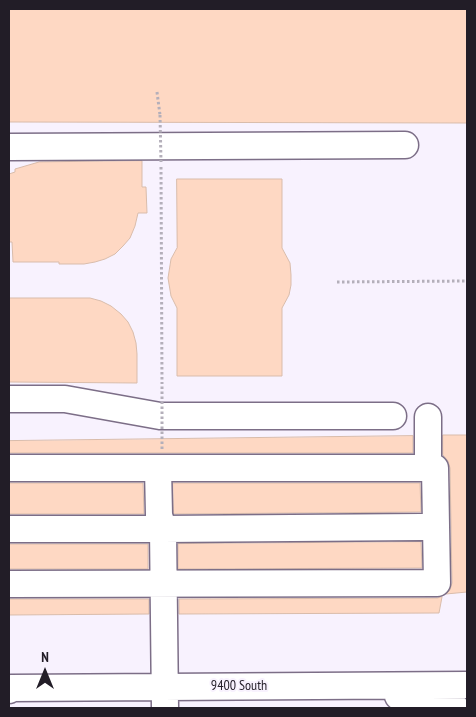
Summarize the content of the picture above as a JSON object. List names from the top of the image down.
{
  "streets": {
    "street": ["9400 South"]
  },
  "north": "top"
}
